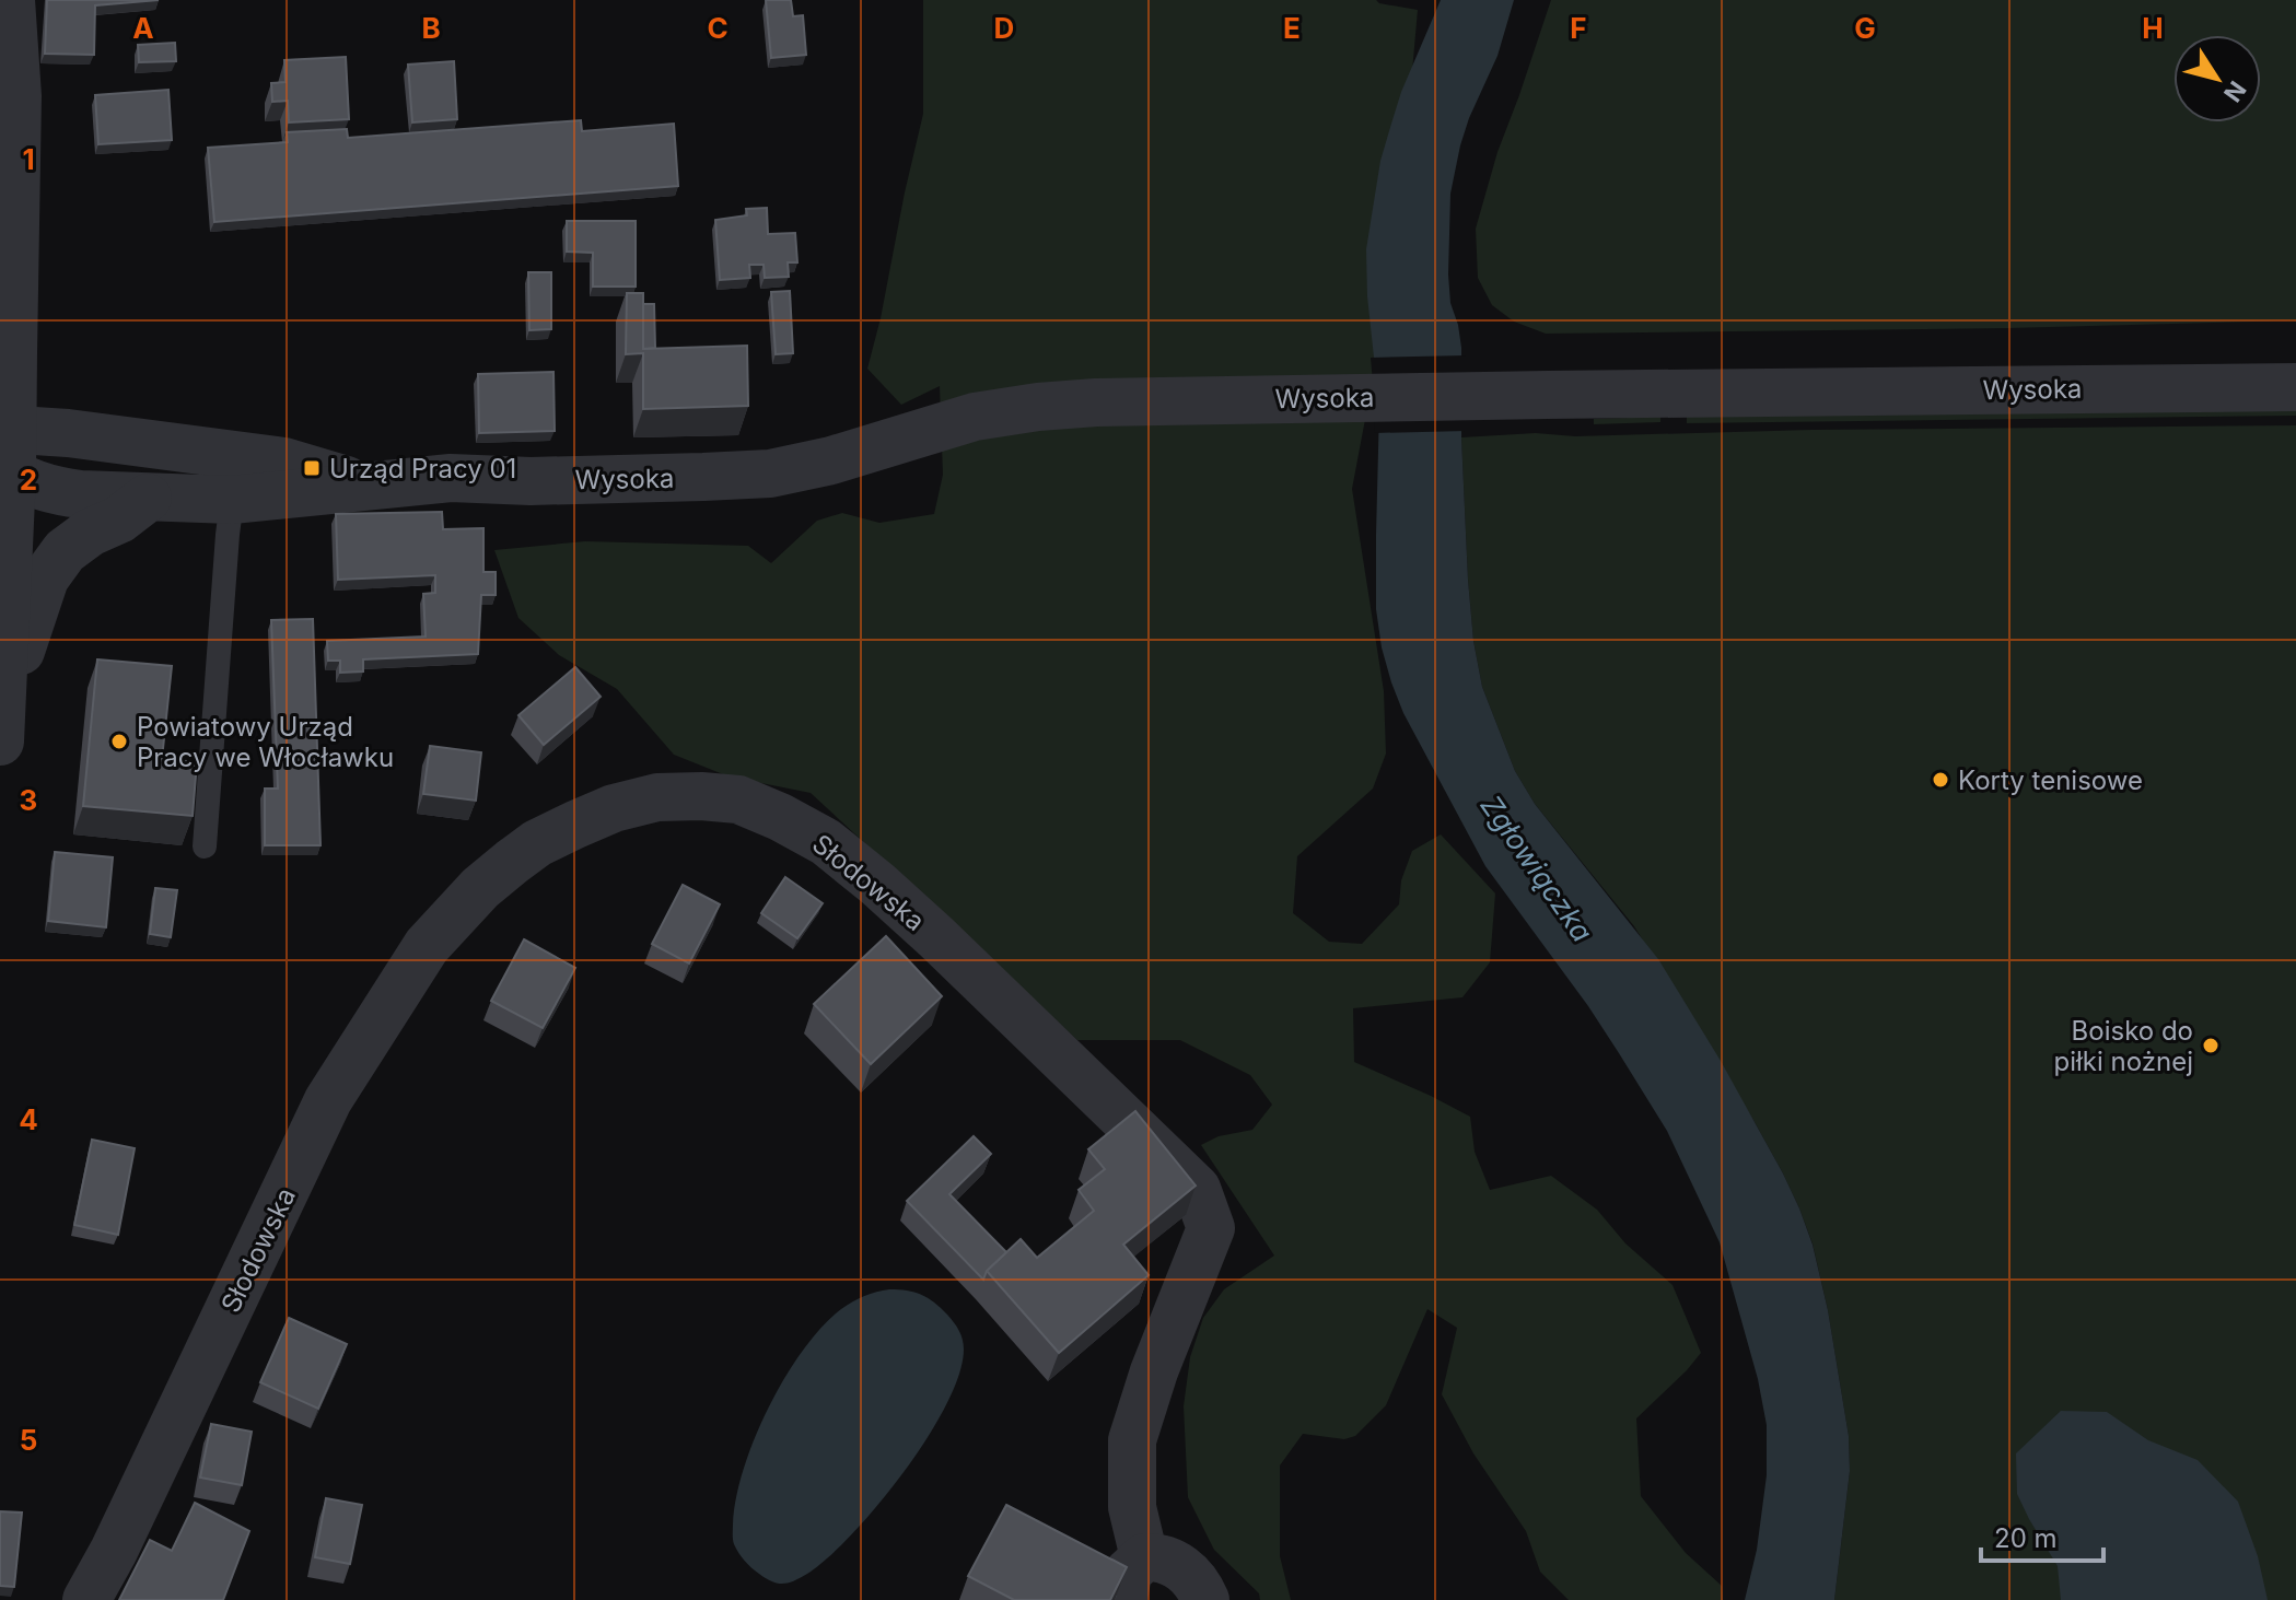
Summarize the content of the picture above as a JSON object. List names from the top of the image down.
{
  "streets": {
    "street": ["Wysoka", "Słodowska"]
  },
  "water": ["Zgłowiączka"],
  "places": {
    "transit": ["Urząd Pracy 01"],
    "other": ["Powiatowy Urząd Pracy we Włocławku", "Korty tenisowe", "Boisko do piłki nożnej"]
  },
  "scale_bar": "20 m",
  "north": "bottom right",
  "grid": {
    "columns": [
      "A",
      "B",
      "C",
      "D",
      "E",
      "F",
      "G",
      "H"
    ],
    "rows": [
      "1",
      "2",
      "3",
      "4",
      "5"
    ]
  }
}
